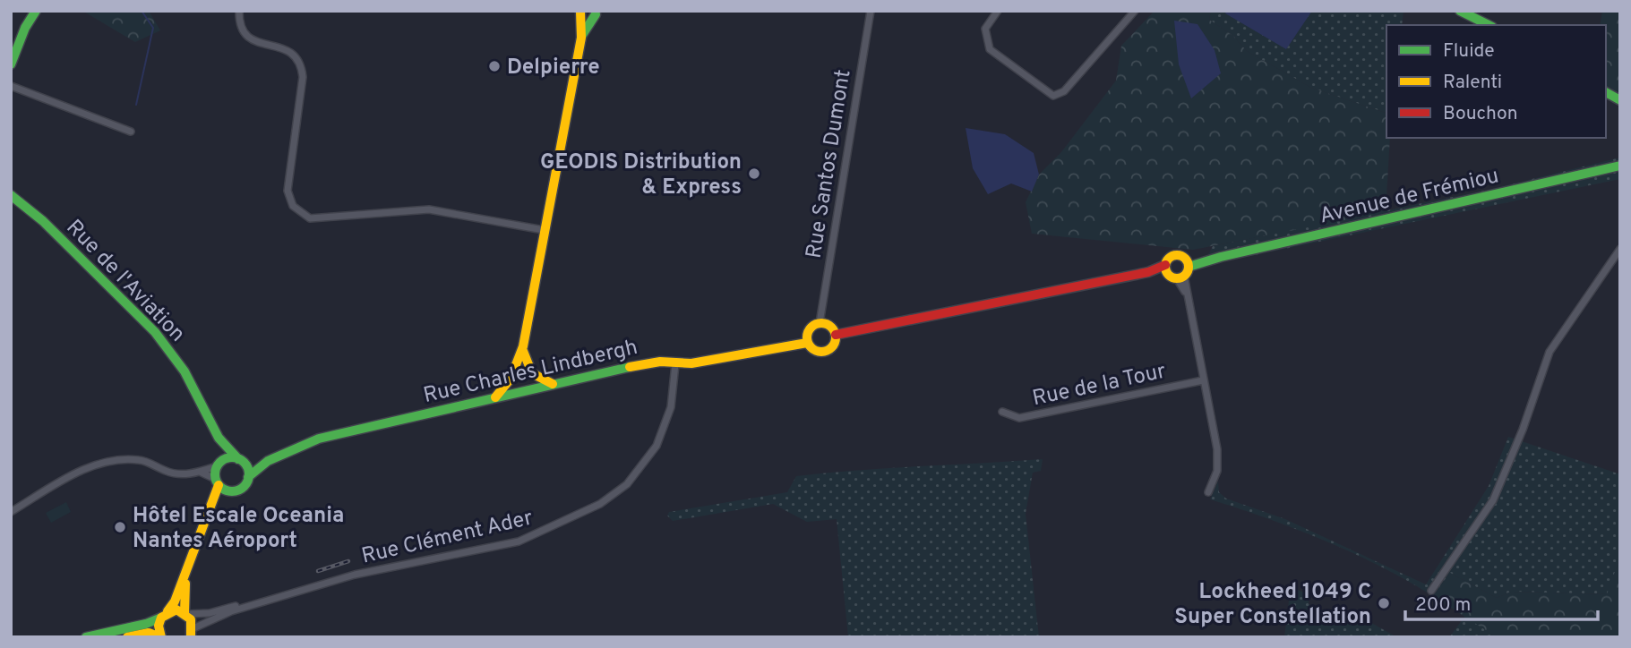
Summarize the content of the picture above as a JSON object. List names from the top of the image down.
{
  "streets": {
    "main road": ["Avenue de Frémiou", "Rue de l'Aviation", "Rue Charles Lindbergh"],
    "street": ["Rue Santos Dumont", "Rue de la Tour", "Rue Clément Ader"]
  },
  "crossings": [
    ["Rue Santos Dumont", "Avenue de Frémiou"],
    ["Rue Santos Dumont", "Rue Charles Lindbergh"],
    ["Avenue de Frémiou", "Rue Charles Lindbergh"],
    ["Rue de l'Aviation", "Rue Charles Lindbergh"],
    ["Rue Charles Lindbergh", "Rue Clément Ader"]
  ],
  "places": [
    "Delpierre",
    "GEODIS Distribution & Express",
    "Hôtel Escale Oceania Nantes Aéroport",
    "Lockheed 1049 C Super Constellation"
  ],
  "legend": ["Fluide", "Ralenti", "Bouchon"],
  "scale_bar": "200 m"
}
